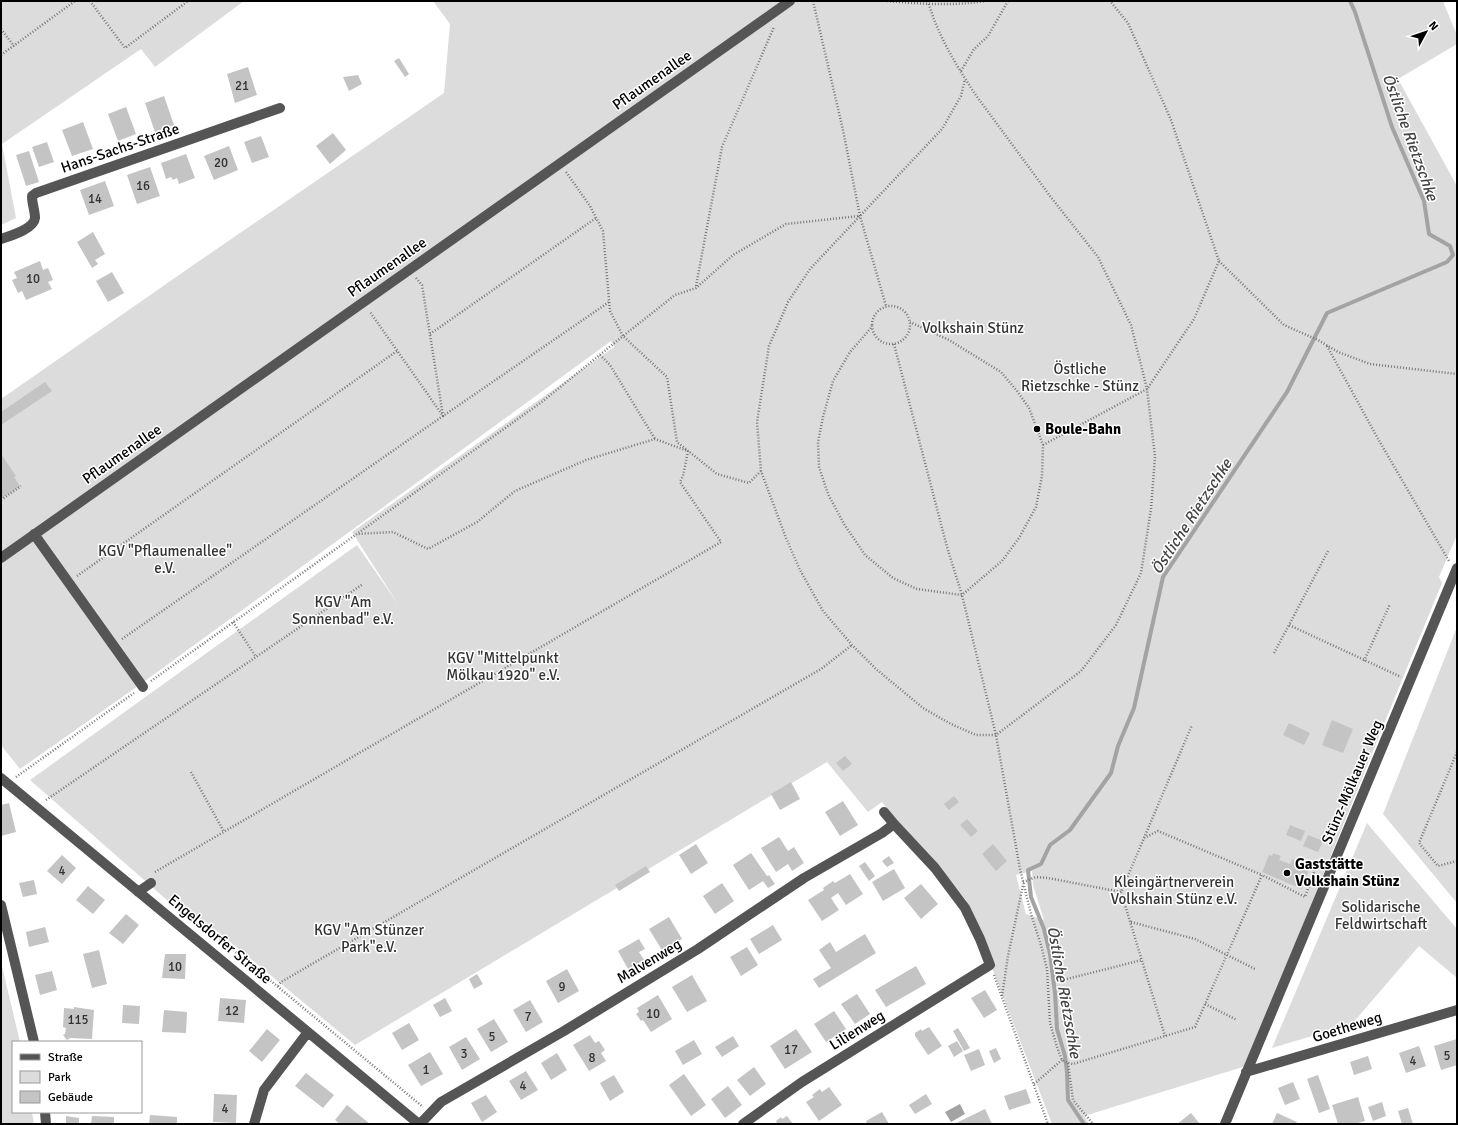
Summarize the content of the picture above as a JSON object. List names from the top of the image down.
{
  "streets": {
    "street": [
      "Pflaumenallee",
      "Hans-Sachs-Straße",
      "Stünz-Mölkauer Weg",
      "Engelsdorfer Straße",
      "Malvenweg",
      "Goetheweg",
      "Lilienweg"
    ]
  },
  "crossings": [
    ["Stünz-Mölkauer Weg", "Goetheweg"],
    ["Engelsdorfer Straße", "Malvenweg"]
  ],
  "water": ["Östliche Rietzschke"],
  "parks": [
    "Volkshain Stünz",
    "Östliche Rietzschke - Stünz",
    "KGV \"Pflaumenallee\" e.V.",
    "KGV \"Am Sonnenbad\" e.V.",
    "KGV \"Mittelpunkt Mölkau 1920\" e.V.",
    "Kleingärtnerverein Volkshain Stünz e.V.",
    "Solidarische Feldwirtschaft",
    "KGV \"Am Stünzer Park\"e.V."
  ],
  "places": ["Boule-Bahn", "Gaststätte Volkshain Stünz"],
  "house_numbers": [
    "21",
    "20",
    "16",
    "14",
    "10",
    "4",
    "10",
    "9",
    "12",
    "10",
    "7",
    "115",
    "5",
    "17",
    "3",
    "5",
    "8",
    "4",
    "1",
    "4",
    "4"
  ],
  "legend": ["Straße", "Park", "Gebäude"],
  "north": "top right"
}
